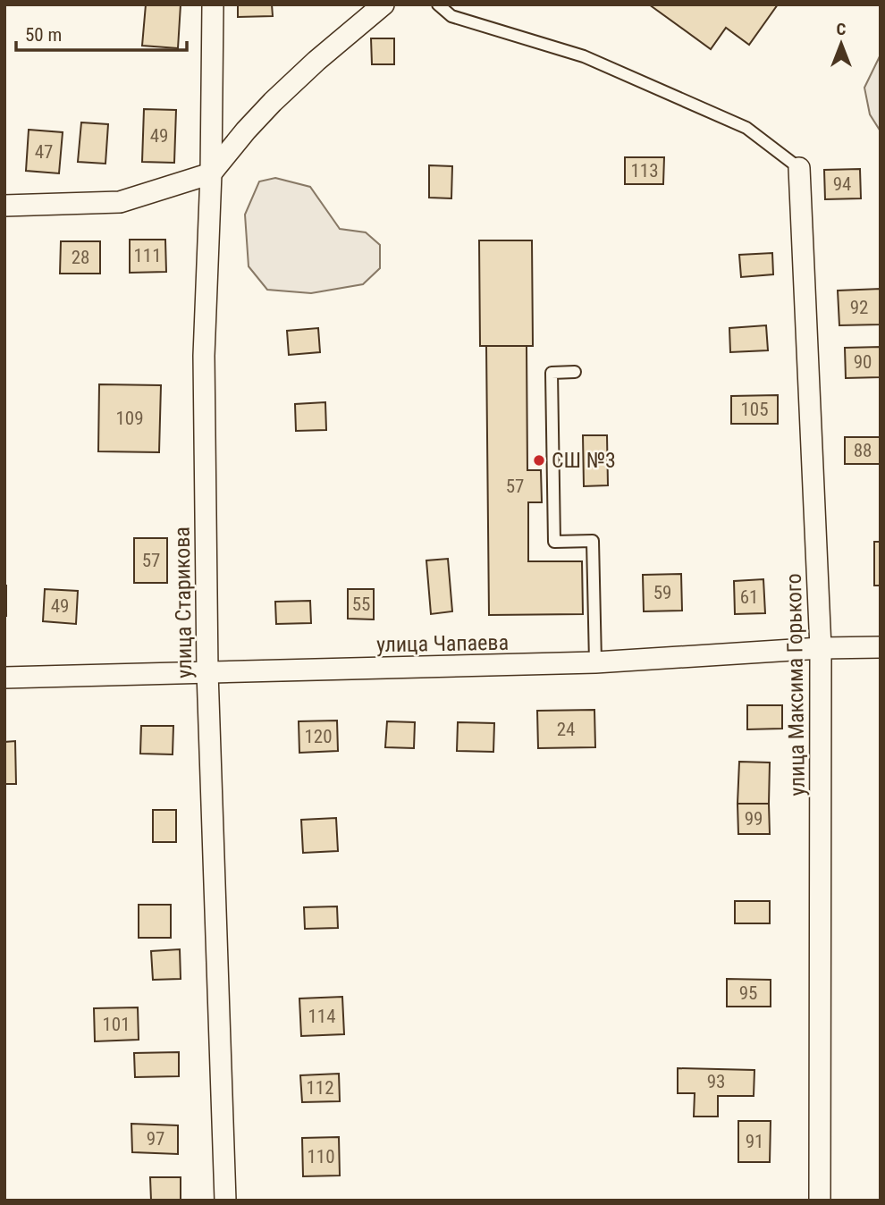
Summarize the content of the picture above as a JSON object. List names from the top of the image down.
{
  "streets": {
    "street": ["улица Старикова", "улица Чапаева", "улица Максима Горького"]
  },
  "crossings": [
    ["улица Старикова", "улица Чапаева"],
    ["улица Чапаева", "улица Максима Горького"]
  ],
  "places": ["СШ №3"],
  "house_numbers": [
    "49",
    "47",
    "113",
    "94",
    "111",
    "28",
    "92",
    "90",
    "105",
    "109",
    "88",
    "57",
    "57",
    "59",
    "61",
    "55",
    "49",
    "24",
    "120",
    "99",
    "95",
    "114",
    "101",
    "93",
    "112",
    "97",
    "91",
    "110"
  ],
  "scale_bar": "50 m",
  "north": "top"
}
